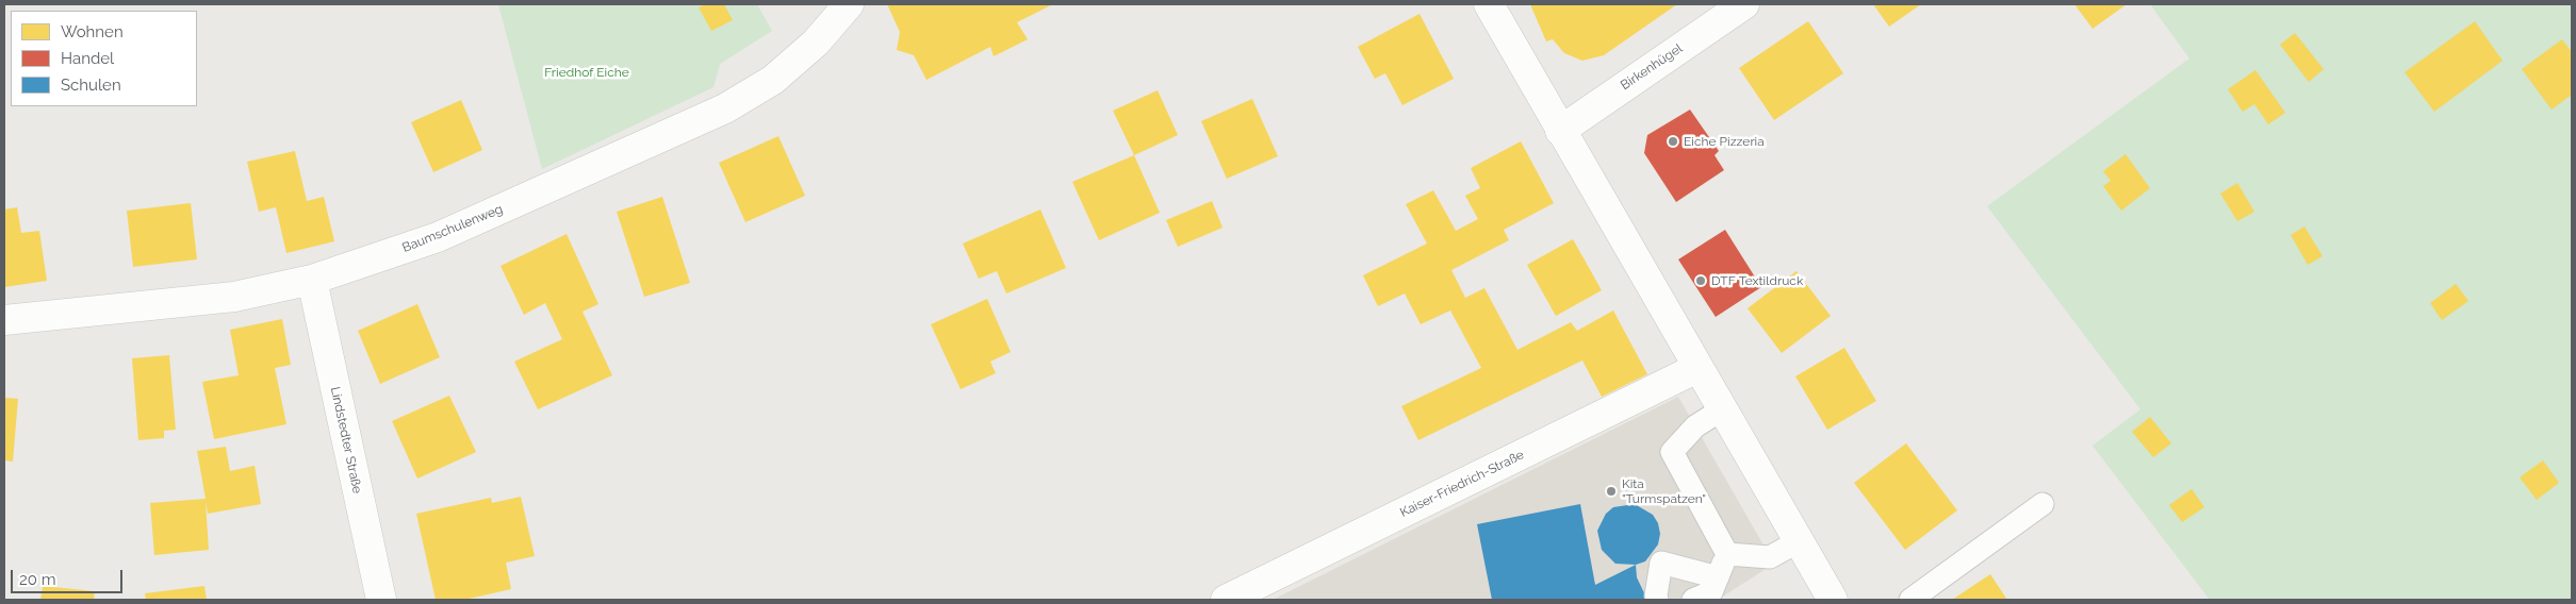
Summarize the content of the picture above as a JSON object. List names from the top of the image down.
{
  "streets": {
    "street": [
      "Birkenhügel",
      "Baumschulenweg",
      "Lindstedter Straße",
      "Kaiser-Friedrich-Straße"
    ]
  },
  "crossings": [
    ["Baumschulenweg", "Lindstedter Straße"]
  ],
  "parks": ["Friedhof Eiche"],
  "places": ["Eiche Pizzeria", "DTF Textildruck", "Kita \"Turmspatzen\""],
  "legend": ["Wohnen", "Handel", "Schulen"],
  "scale_bar": "20 m"
}
